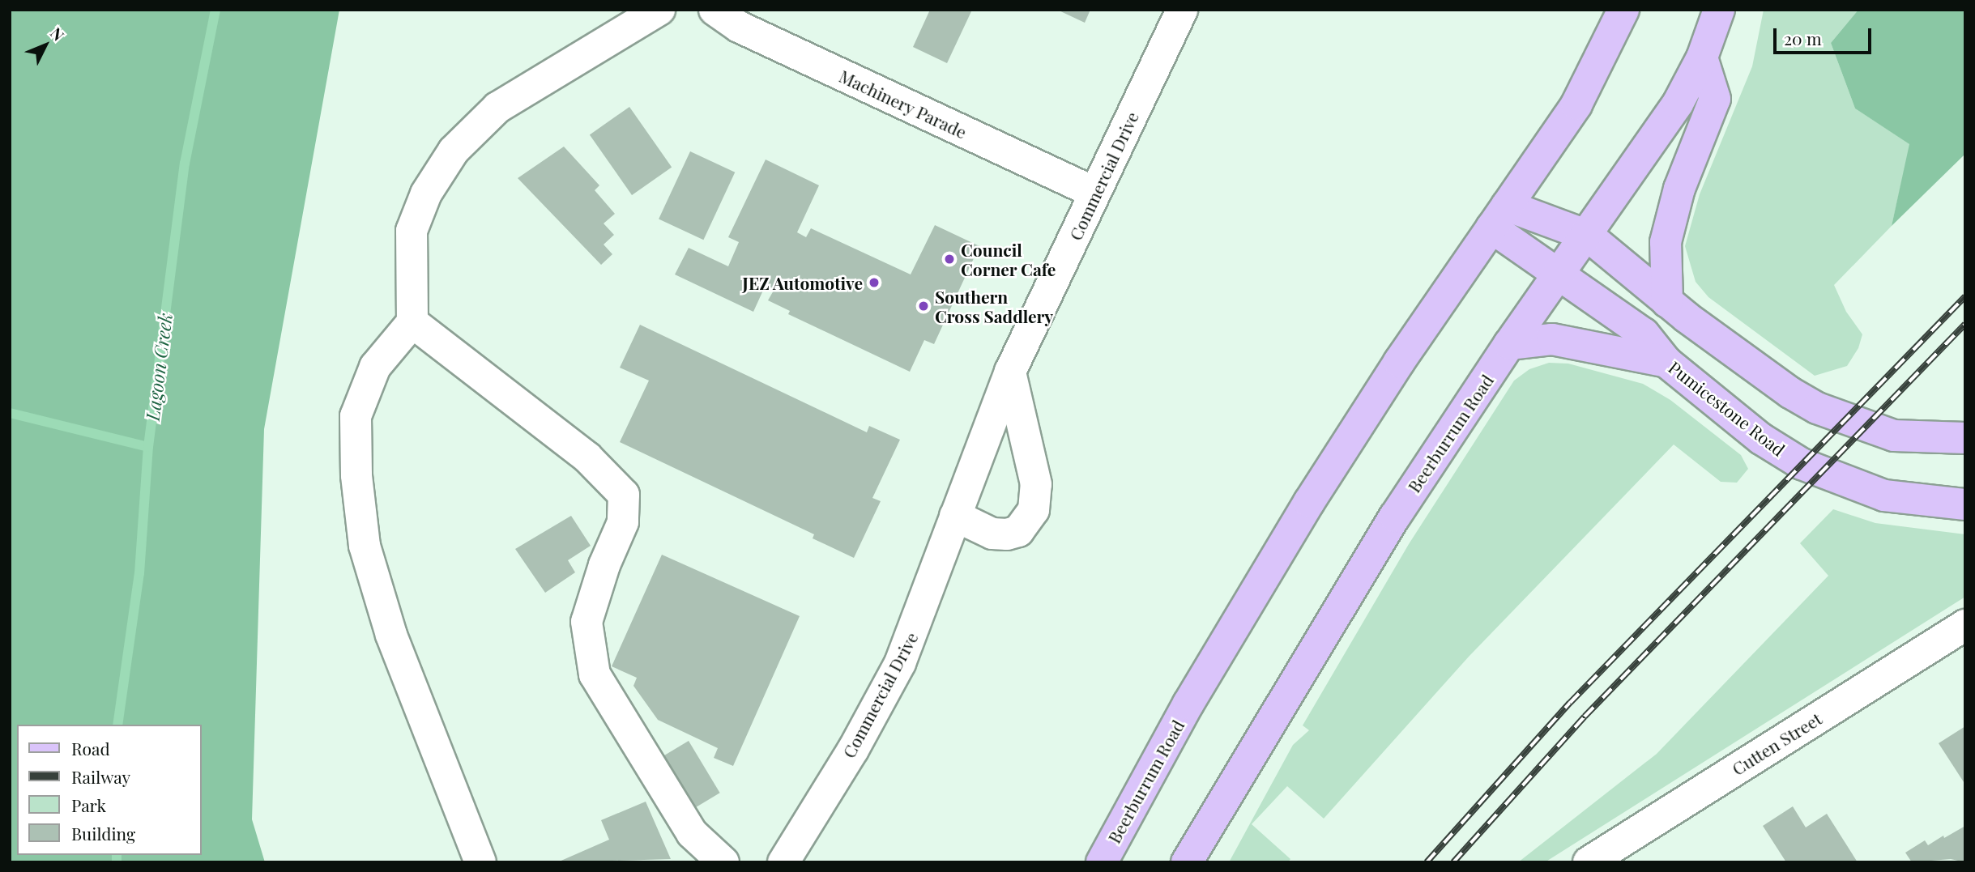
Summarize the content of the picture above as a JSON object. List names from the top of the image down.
{
  "streets": {
    "main road": ["Pumicestone Road", "Beerburrum Road"],
    "street": ["Machinery Parade", "Commercial Drive", "Cutten Street"]
  },
  "crossings": [
    ["Machinery Parade", "Commercial Drive"],
    ["Pumicestone Road", "Beerburrum Road"]
  ],
  "water": ["Lagoon Creek"],
  "places": ["Council Corner Cafe", "JEZ Automotive", "Southern Cross Saddlery"],
  "legend": [
    "Road",
    "Railway",
    "Park",
    "Building"
  ],
  "scale_bar": "20 m",
  "north": "top right"
}
